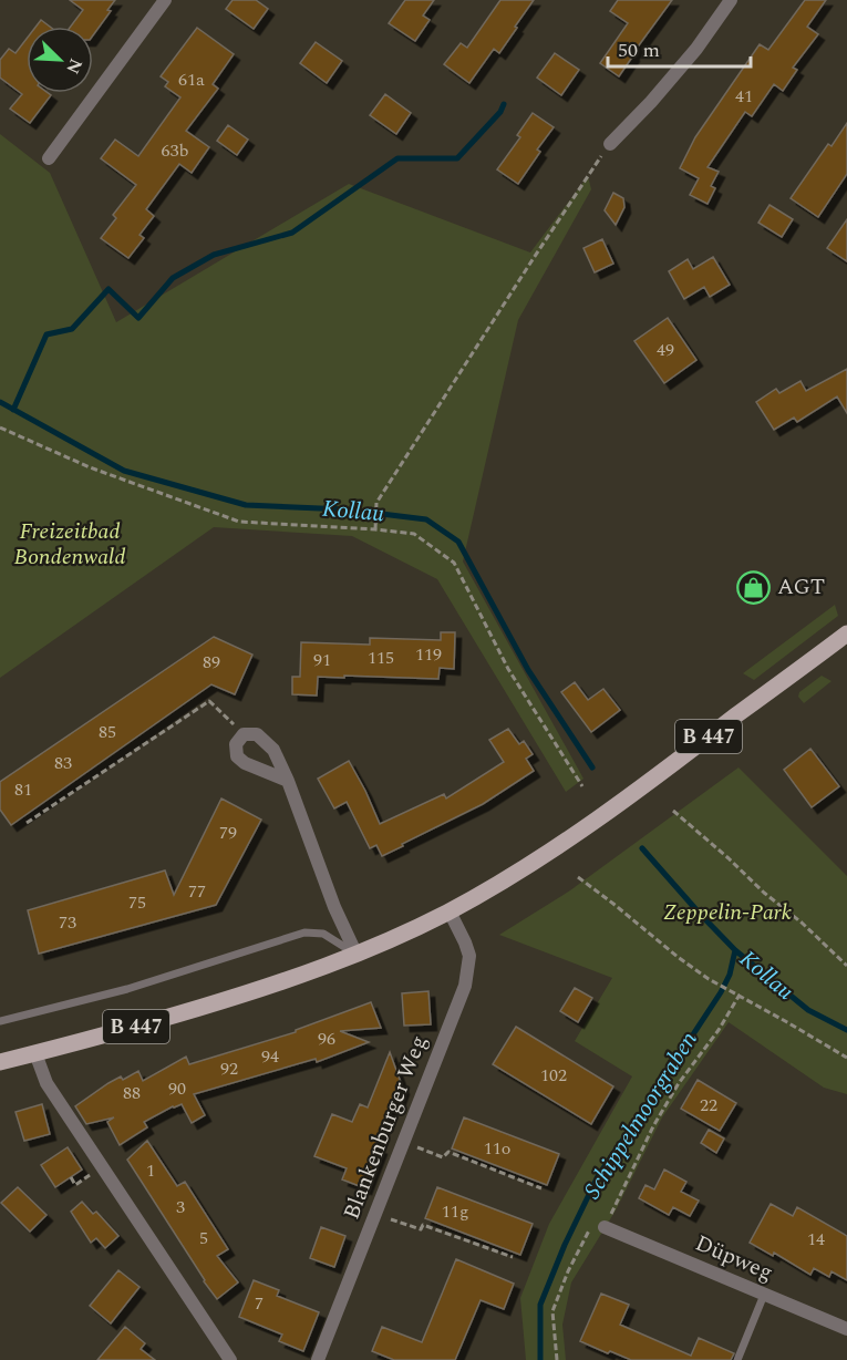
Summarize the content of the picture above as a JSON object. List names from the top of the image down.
{
  "streets": {
    "main road": ["B 447"],
    "street": ["Blankenburger Weg", "Düpweg"]
  },
  "crossings": [
    ["B 447", "Blankenburger Weg"]
  ],
  "water": ["Kollau", "Schippelmoorgraben"],
  "parks": ["Freizeitbad Bondenwald", "Zeppelin-Park"],
  "places": {
    "shop": ["AGT"]
  },
  "house_numbers": [
    "61a",
    "41",
    "63b",
    "49",
    "119",
    "115",
    "91",
    "89",
    "85",
    "83",
    "81",
    "79",
    "77",
    "75",
    "73",
    "96",
    "94",
    "92",
    "102",
    "90",
    "88",
    "22",
    "11o",
    "1",
    "3",
    "11g",
    "5",
    "14",
    "7"
  ],
  "scale_bar": "50 m",
  "north": "bottom right"
}
